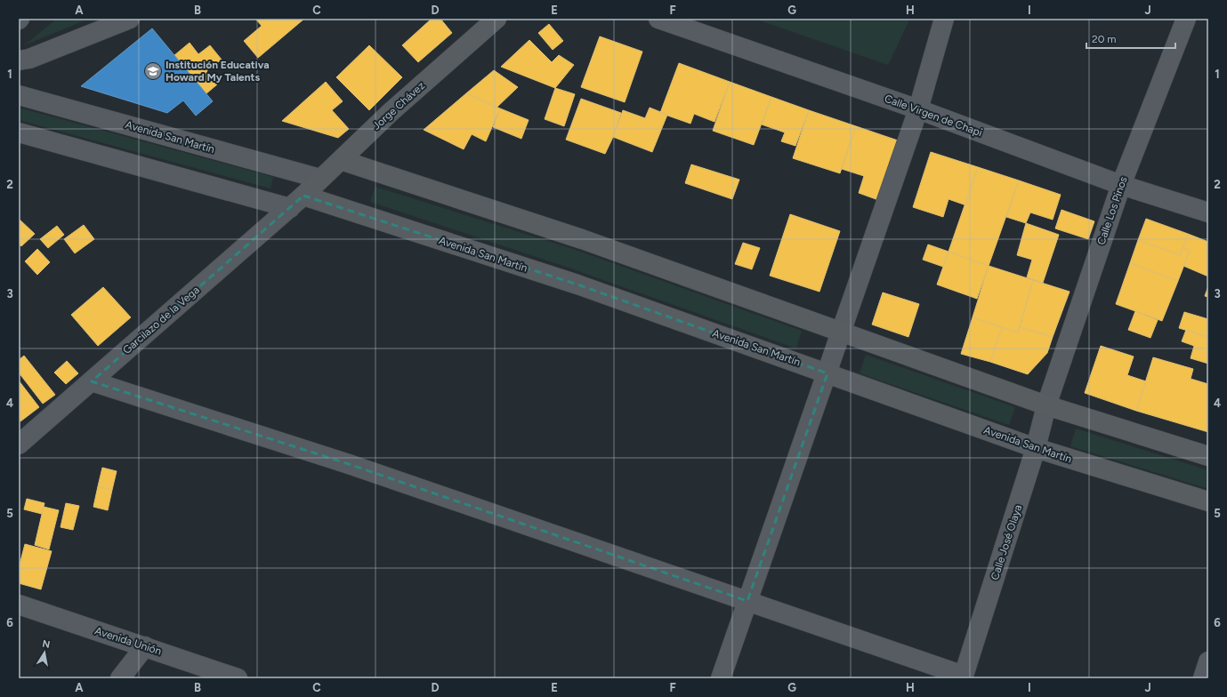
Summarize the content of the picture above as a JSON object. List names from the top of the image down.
{
  "streets": {
    "main road": ["Jorge Chávez", "Avenida San Martín"],
    "street": [
      "Calle Virgen de Chapi",
      "Calle Los Pinos",
      "Garcilazo de la Vega",
      "Calle José Olaya",
      "Avenida Unión"
    ]
  },
  "crossings": [
    ["Jorge Chávez", "Avenida San Martín"],
    ["Jorge Chávez", "Garcilazo de la Vega"],
    ["Calle Virgen de Chapi", "Calle Los Pinos"],
    ["Avenida San Martín", "Garcilazo de la Vega"],
    ["Avenida San Martín", "Calle José Olaya"],
    ["Calle Los Pinos", "Calle José Olaya"]
  ],
  "places": {
    "school or university": ["Institución Educativa Howard My Talents"]
  },
  "scale_bar": "20 m",
  "north": "top",
  "grid": {
    "columns": [
      "A",
      "B",
      "C",
      "D",
      "E",
      "F",
      "G",
      "H",
      "I",
      "J"
    ],
    "rows": [
      "1",
      "2",
      "3",
      "4",
      "5",
      "6"
    ]
  }
}
